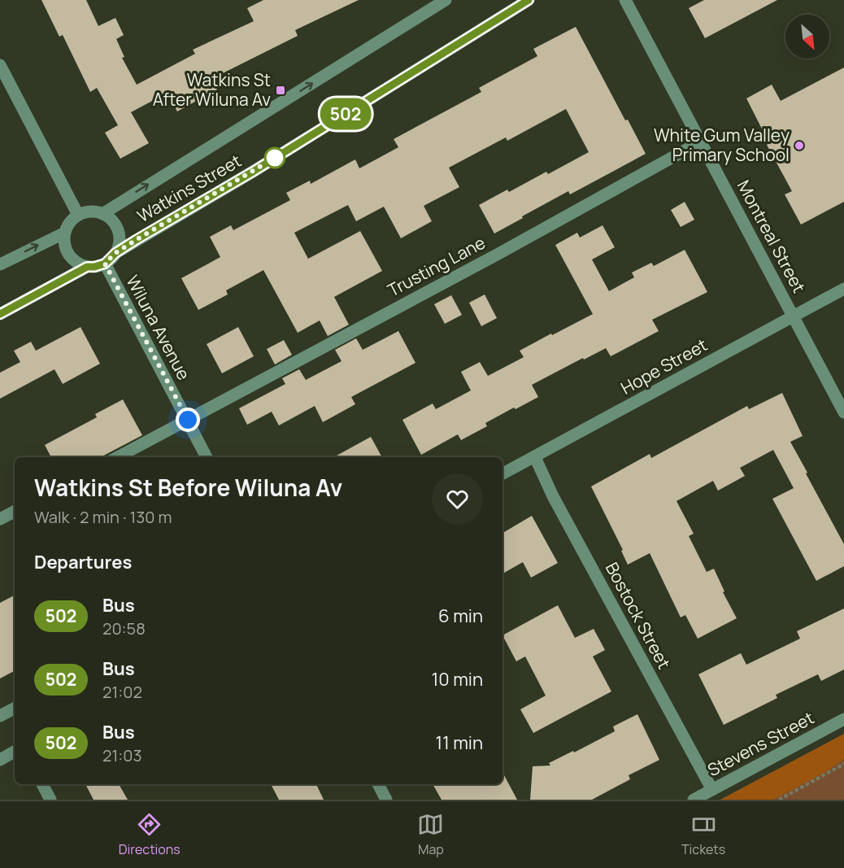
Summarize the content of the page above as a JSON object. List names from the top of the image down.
{
  "streets": {
    "street": [
      "Watkins Street",
      "Montreal Street",
      "Trusting Lane",
      "Wiluna Avenue",
      "Hope Street",
      "Bostock Street",
      "Stevens Street"
    ]
  },
  "crossings": [
    ["Watkins Street", "Wiluna Avenue"],
    ["Montreal Street", "Trusting Lane"],
    ["Montreal Street", "Hope Street"],
    ["Trusting Lane", "Wiluna Avenue"],
    ["Hope Street", "Bostock Street"],
    ["Bostock Street", "Stevens Street"]
  ],
  "places": {
    "transit": ["Watkins St After Wiluna Av"],
    "other": ["White Gum Valley Primary School"]
  },
  "lines": ["bus line 502"],
  "north": "bottom right",
  "page": {
    "on_map": "502",
    "heading": [
      ["Watkins St Before Wiluna Av", "Walk · 2 min · 130 m"],
      "Departures"
    ],
    "list": [
      {
        "mark": "502",
        "name": "Bus",
        "note": "20:58",
        "value": "6 min"
      },
      {
        "mark": "502",
        "name": "Bus",
        "note": "21:02",
        "value": "10 min"
      },
      {
        "mark": "502",
        "name": "Bus",
        "note": "21:03",
        "value": "11 min"
      }
    ],
    "tabs": ["Directions", "Map", "Tickets"]
  }
}
